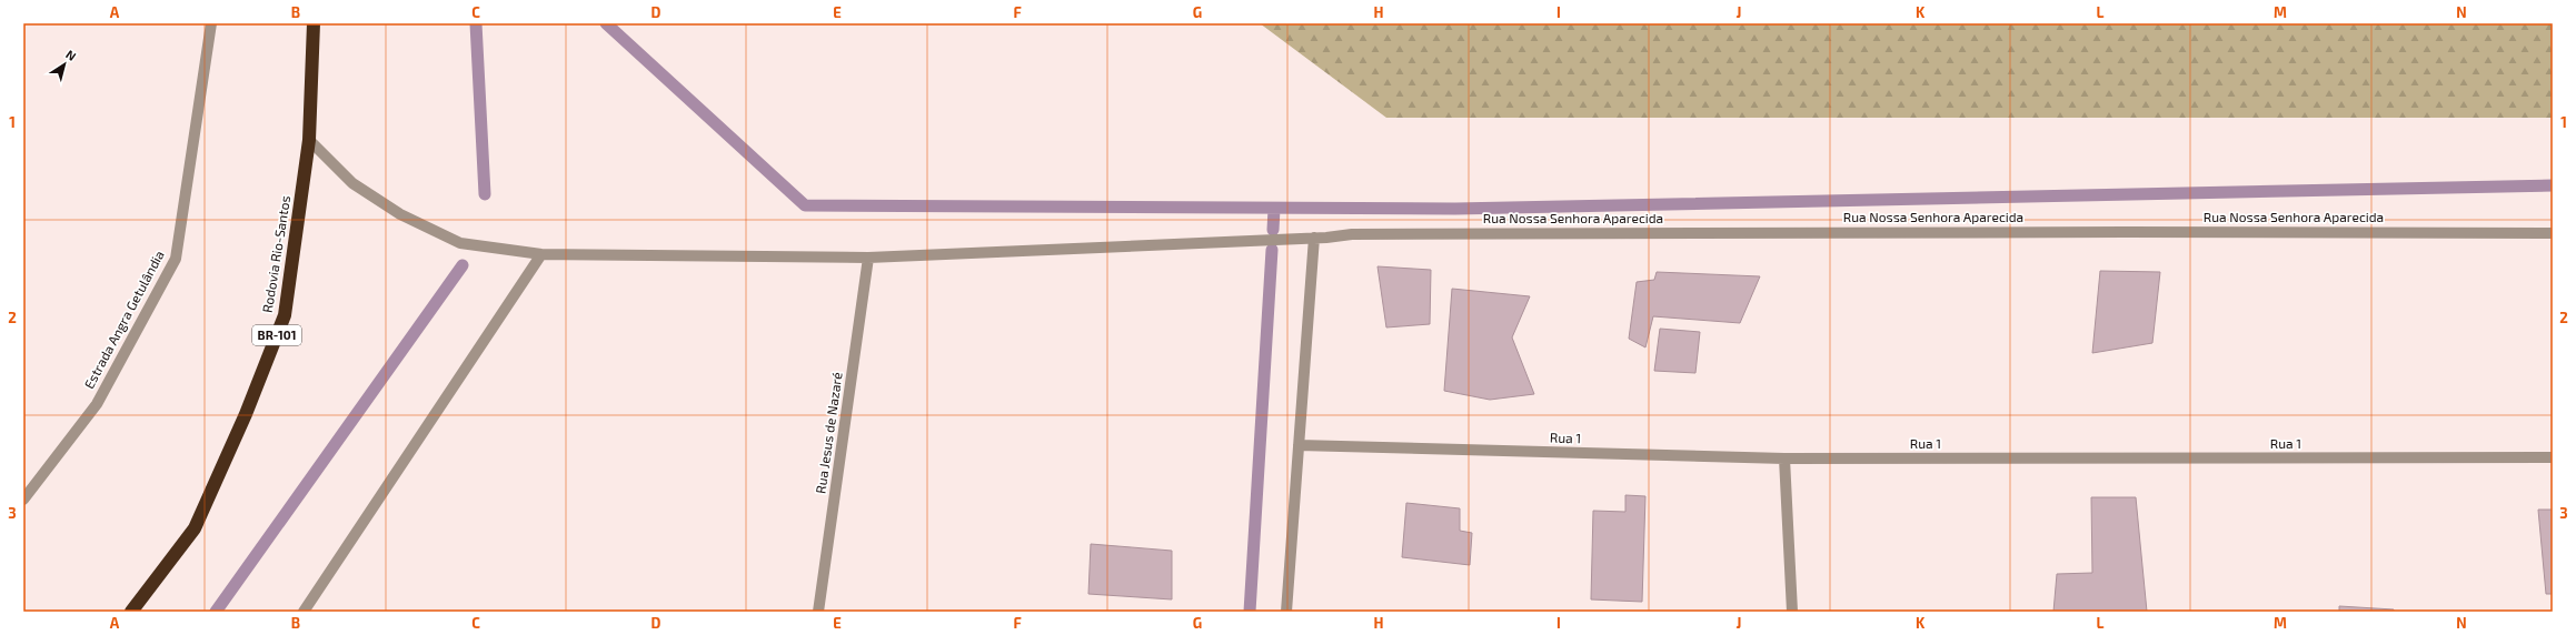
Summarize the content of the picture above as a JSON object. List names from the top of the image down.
{
  "streets": {
    "highway": ["Rodovia Rio-Santos", "BR-101"],
    "street": [
      "Rua Nossa Senhora Aparecida",
      "Estrada Angra Getulândia",
      "Rua Jesus de Nazaré",
      "Rua 1"
    ]
  },
  "crossings": [
    ["Rua Nossa Senhora Aparecida", "Rodovia Rio-Santos"],
    ["Rua Nossa Senhora Aparecida", "Rua Jesus de Nazaré"]
  ],
  "north": "top right",
  "grid": {
    "columns": [
      "A",
      "B",
      "C",
      "D",
      "E",
      "F",
      "G",
      "H",
      "I",
      "J",
      "K",
      "L",
      "M",
      "N"
    ],
    "rows": ["1", "2", "3"]
  }
}
